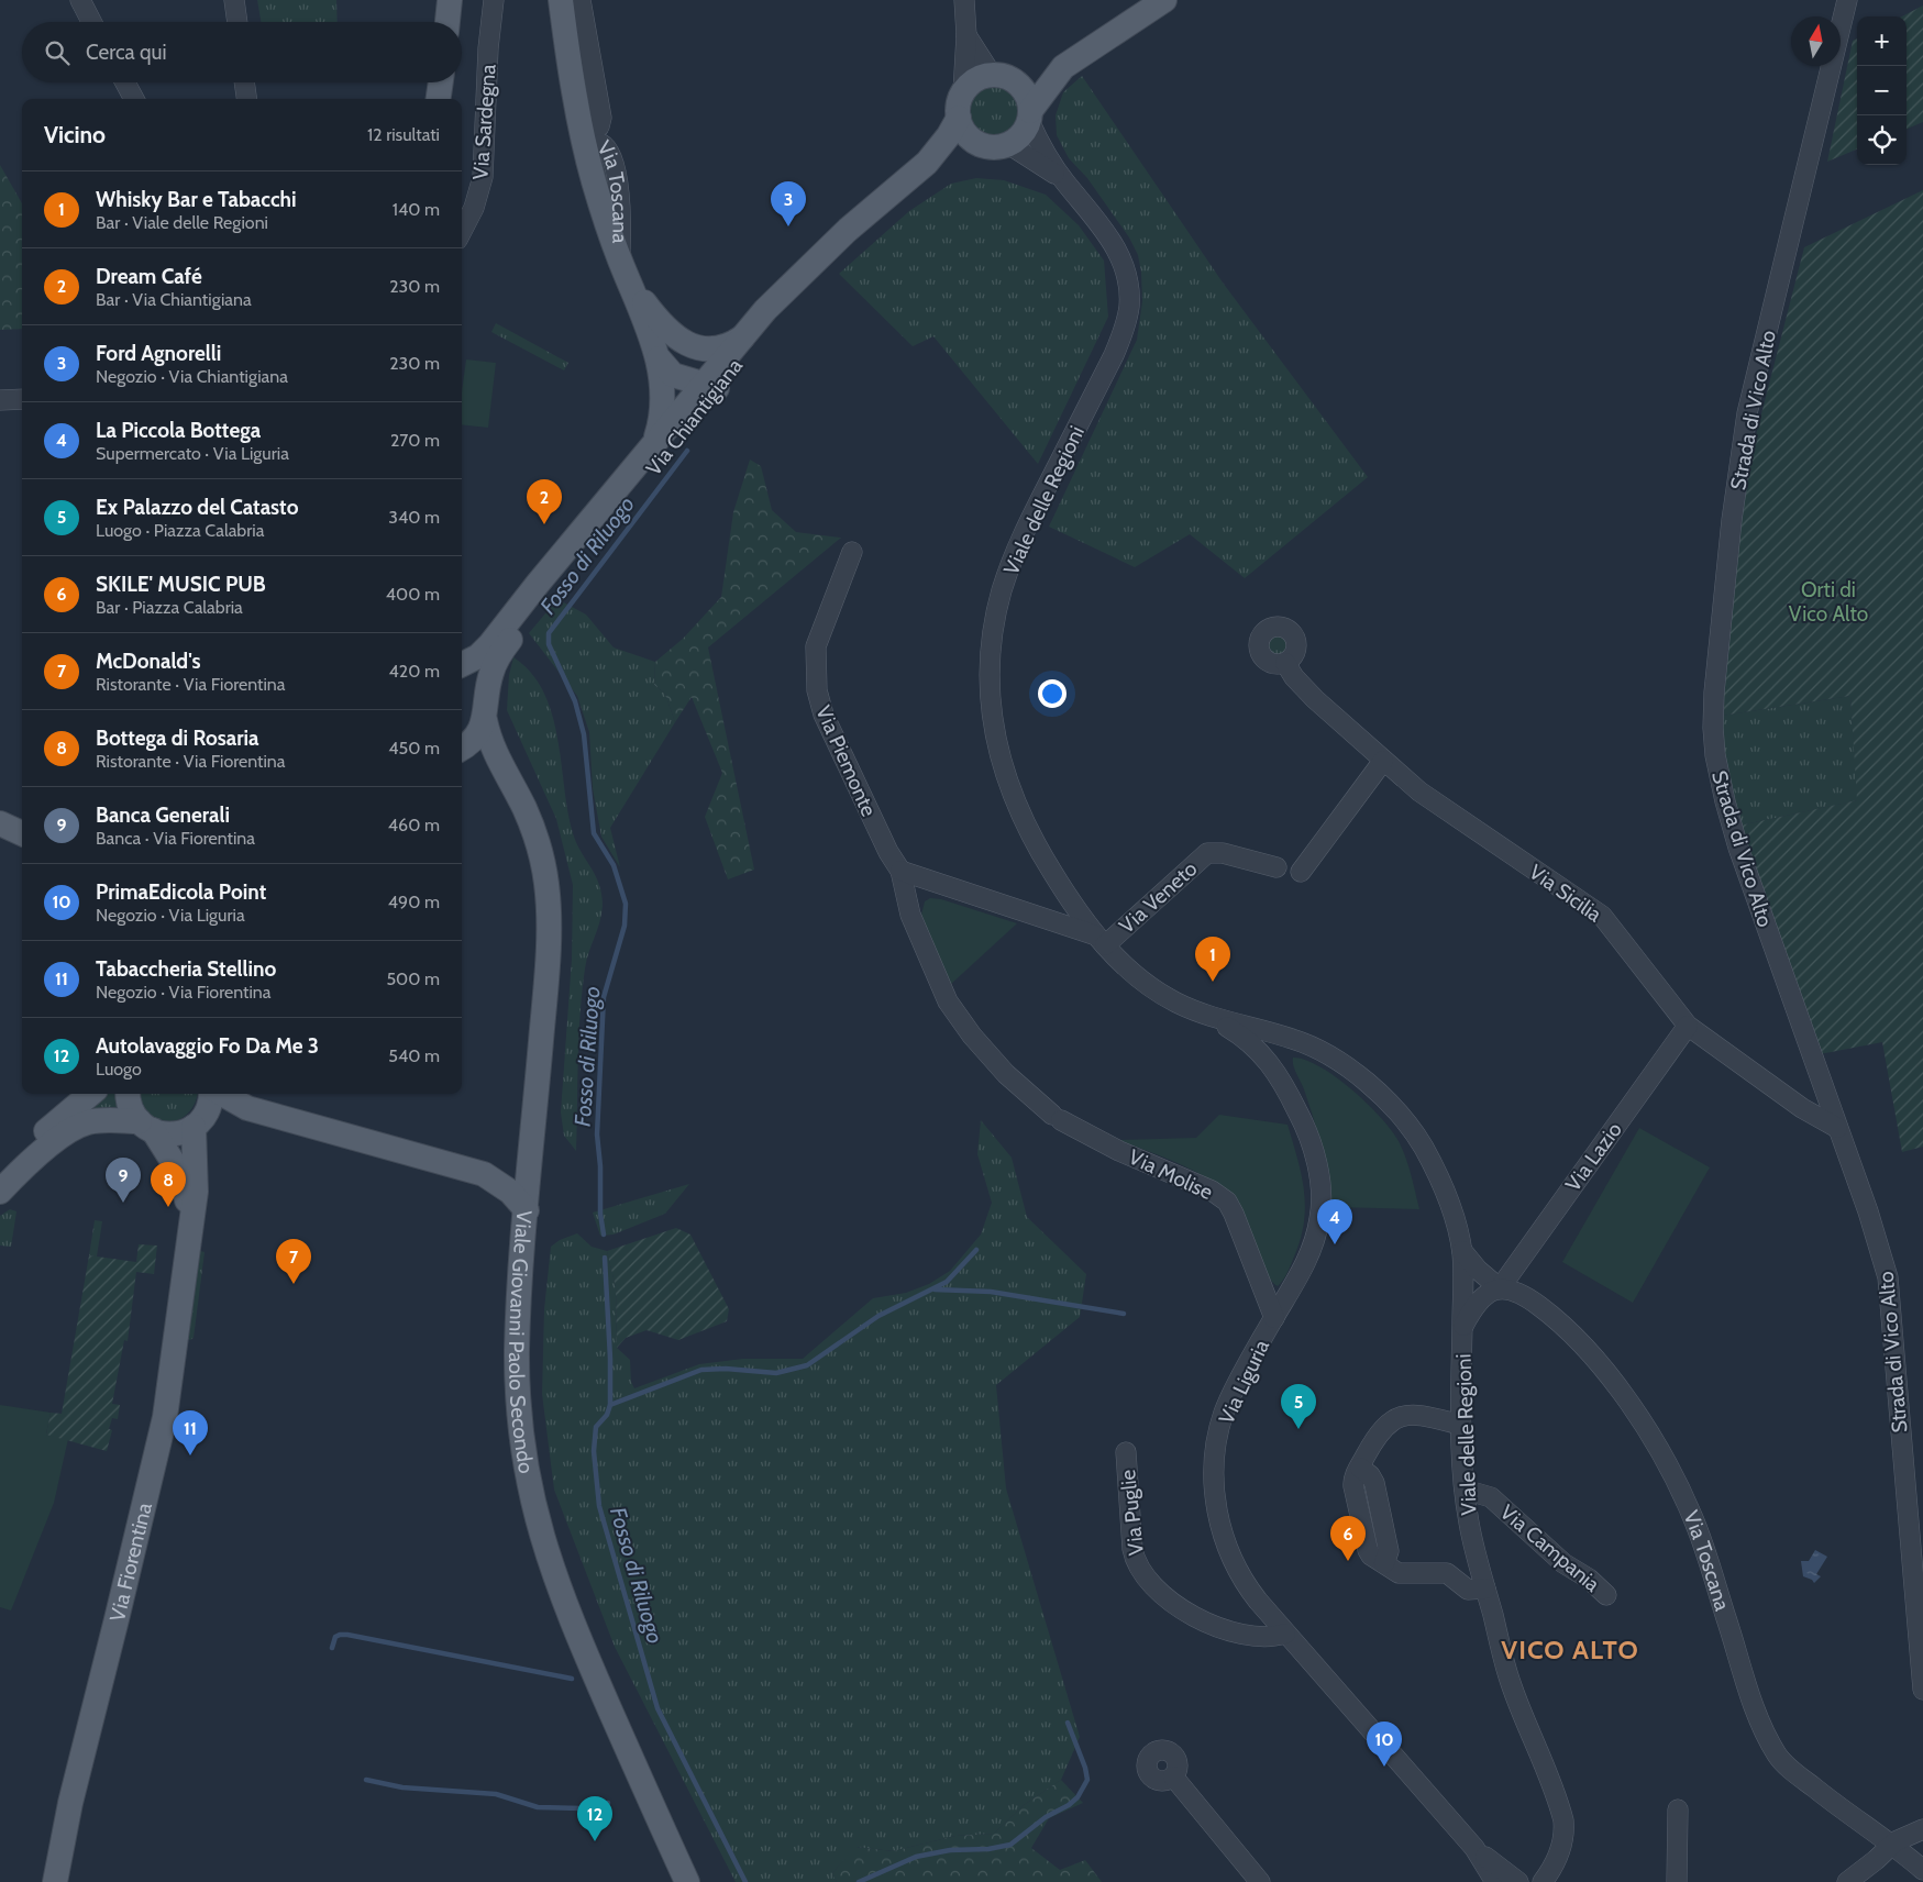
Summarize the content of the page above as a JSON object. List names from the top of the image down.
{
  "streets": {
    "main road": [
      "Via Toscana",
      "Via Chiantigiana",
      "Viale Giovanni Paolo Secondo",
      "Via Fiorentina"
    ],
    "street": [
      "Via Sardegna",
      "Strada di Vico Alto",
      "Viale delle Regioni",
      "Via Piemonte",
      "Via Sicilia",
      "Via Veneto",
      "Via Lazio",
      "Via Molise",
      "Via Liguria",
      "Via Puglie",
      "Via Campania"
    ]
  },
  "crossings": [
    ["Via Toscana", "Via Chiantigiana"],
    ["Via Toscana", "Viale delle Regioni"],
    ["Via Toscana", "Via Lazio"],
    ["Strada di Vico Alto", "Via Sicilia"],
    ["Via Chiantigiana", "Viale delle Regioni"],
    ["Via Chiantigiana", "Viale Giovanni Paolo Secondo"],
    ["Viale delle Regioni", "Via Veneto"],
    ["Viale delle Regioni", "Via Lazio"],
    ["Viale delle Regioni", "Via Liguria"],
    ["Viale delle Regioni", "Via Campania"],
    ["Via Piemonte", "Via Molise"],
    ["Via Sicilia", "Via Lazio"],
    ["Via Molise", "Via Liguria"],
    ["Via Liguria", "Via Puglie"]
  ],
  "districts": ["VICO ALTO"],
  "water": ["Fosso di Riluogo"],
  "parks": ["Orti di Vico Alto"],
  "north": "top",
  "page": {
    "map_buttons": ["+", "−"],
    "search": "Cerca qui",
    "heading": ["Vicino", "12 risultati"],
    "list": [
      {
        "mark": "1",
        "name": "Whisky Bar e Tabacchi",
        "note": "Bar · Viale delle Regioni",
        "value": "140 m"
      },
      {
        "mark": "2",
        "name": "Dream Café",
        "note": "Bar · Via Chiantigiana",
        "value": "230 m"
      },
      {
        "mark": "3",
        "name": "Ford Agnorelli",
        "note": "Negozio · Via Chiantigiana",
        "value": "230 m"
      },
      {
        "mark": "4",
        "name": "La Piccola Bottega",
        "note": "Supermercato · Via Liguria",
        "value": "270 m"
      },
      {
        "mark": "5",
        "name": "Ex Palazzo del Catasto",
        "note": "Luogo · Piazza Calabria",
        "value": "340 m"
      },
      {
        "mark": "6",
        "name": "SKILE' MUSIC PUB",
        "note": "Bar · Piazza Calabria",
        "value": "400 m"
      },
      {
        "mark": "7",
        "name": "McDonald's",
        "note": "Ristorante · Via Fiorentina",
        "value": "420 m"
      },
      {
        "mark": "8",
        "name": "Bottega di Rosaria",
        "note": "Ristorante · Via Fiorentina",
        "value": "450 m"
      },
      {
        "mark": "9",
        "name": "Banca Generali",
        "note": "Banca · Via Fiorentina",
        "value": "460 m"
      },
      {
        "mark": "10",
        "name": "PrimaEdicola Point",
        "note": "Negozio · Via Liguria",
        "value": "490 m"
      },
      {
        "mark": "11",
        "name": "Tabaccheria Stellino",
        "note": "Negozio · Via Fiorentina",
        "value": "500 m"
      },
      {
        "mark": "12",
        "name": "Autolavaggio Fo Da Me 3",
        "note": "Luogo",
        "value": "540 m"
      }
    ],
    "pins": [
      "3",
      "2",
      "1",
      "9",
      "8",
      "4",
      "7",
      "5",
      "11",
      "6",
      "10",
      "12"
    ]
  }
}
